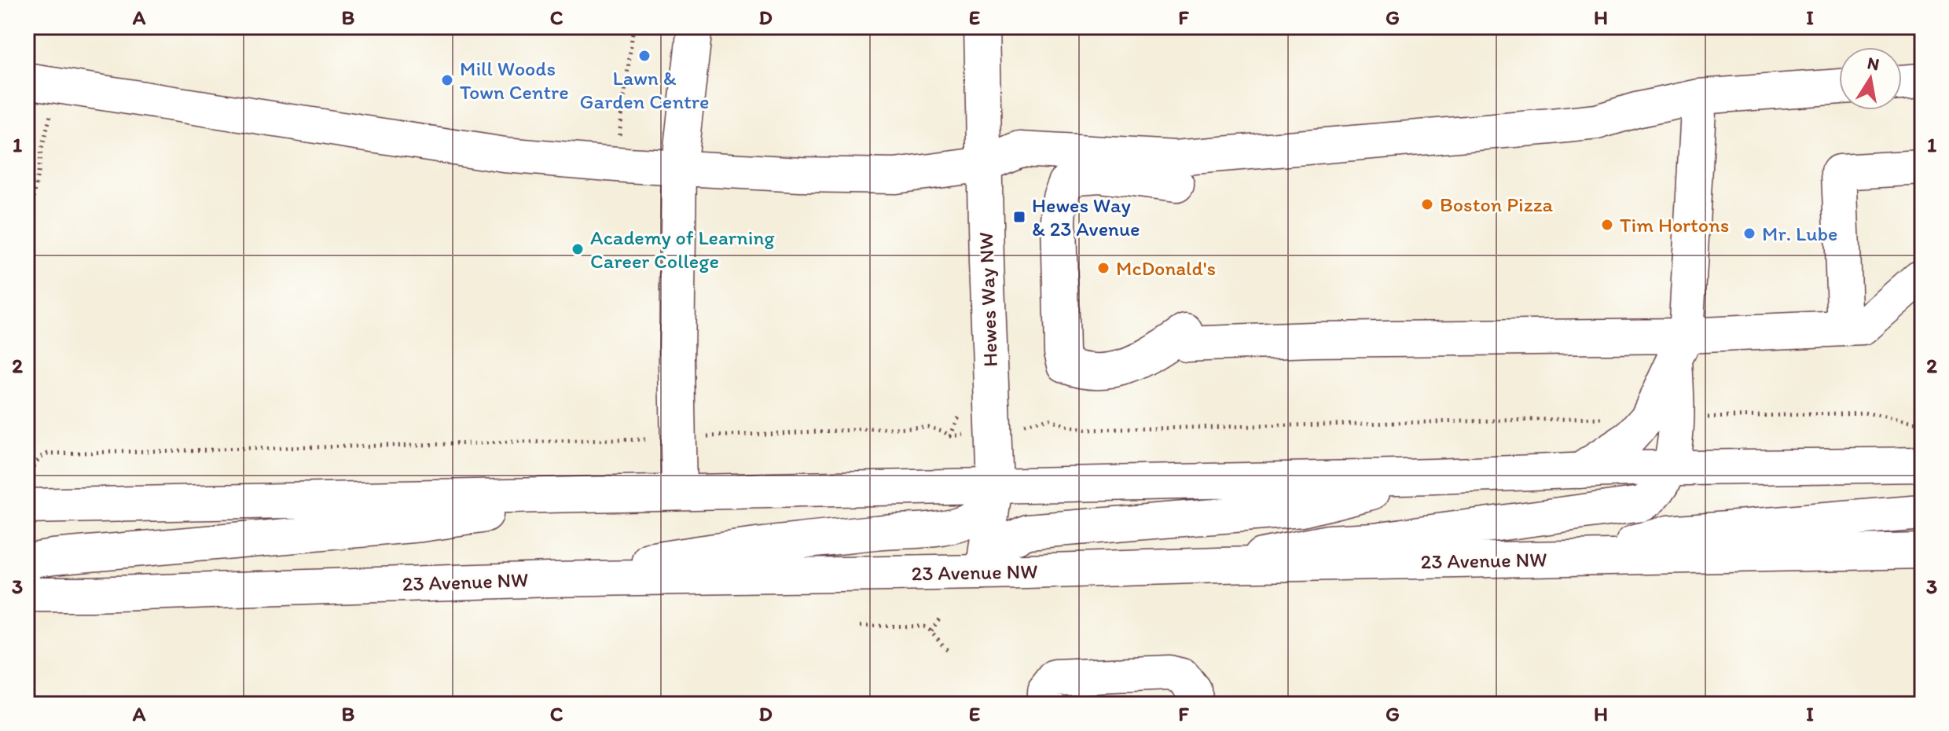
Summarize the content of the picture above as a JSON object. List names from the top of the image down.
{
  "streets": {
    "main road": ["Hewes Way NW", "23 Avenue NW"]
  },
  "crossings": [
    ["Hewes Way NW", "23 Avenue NW"]
  ],
  "places": {
    "other": [
      "Lawn & Garden Centre",
      "Mill Woods Town Centre",
      "Boston Pizza",
      "Tim Hortons",
      "Mr. Lube",
      "Academy of Learning Career College",
      "McDonald's"
    ],
    "transit": ["Hewes Way & 23 Avenue"]
  },
  "north": "top",
  "grid": {
    "columns": [
      "A",
      "B",
      "C",
      "D",
      "E",
      "F",
      "G",
      "H",
      "I"
    ],
    "rows": ["1", "2", "3"]
  }
}
